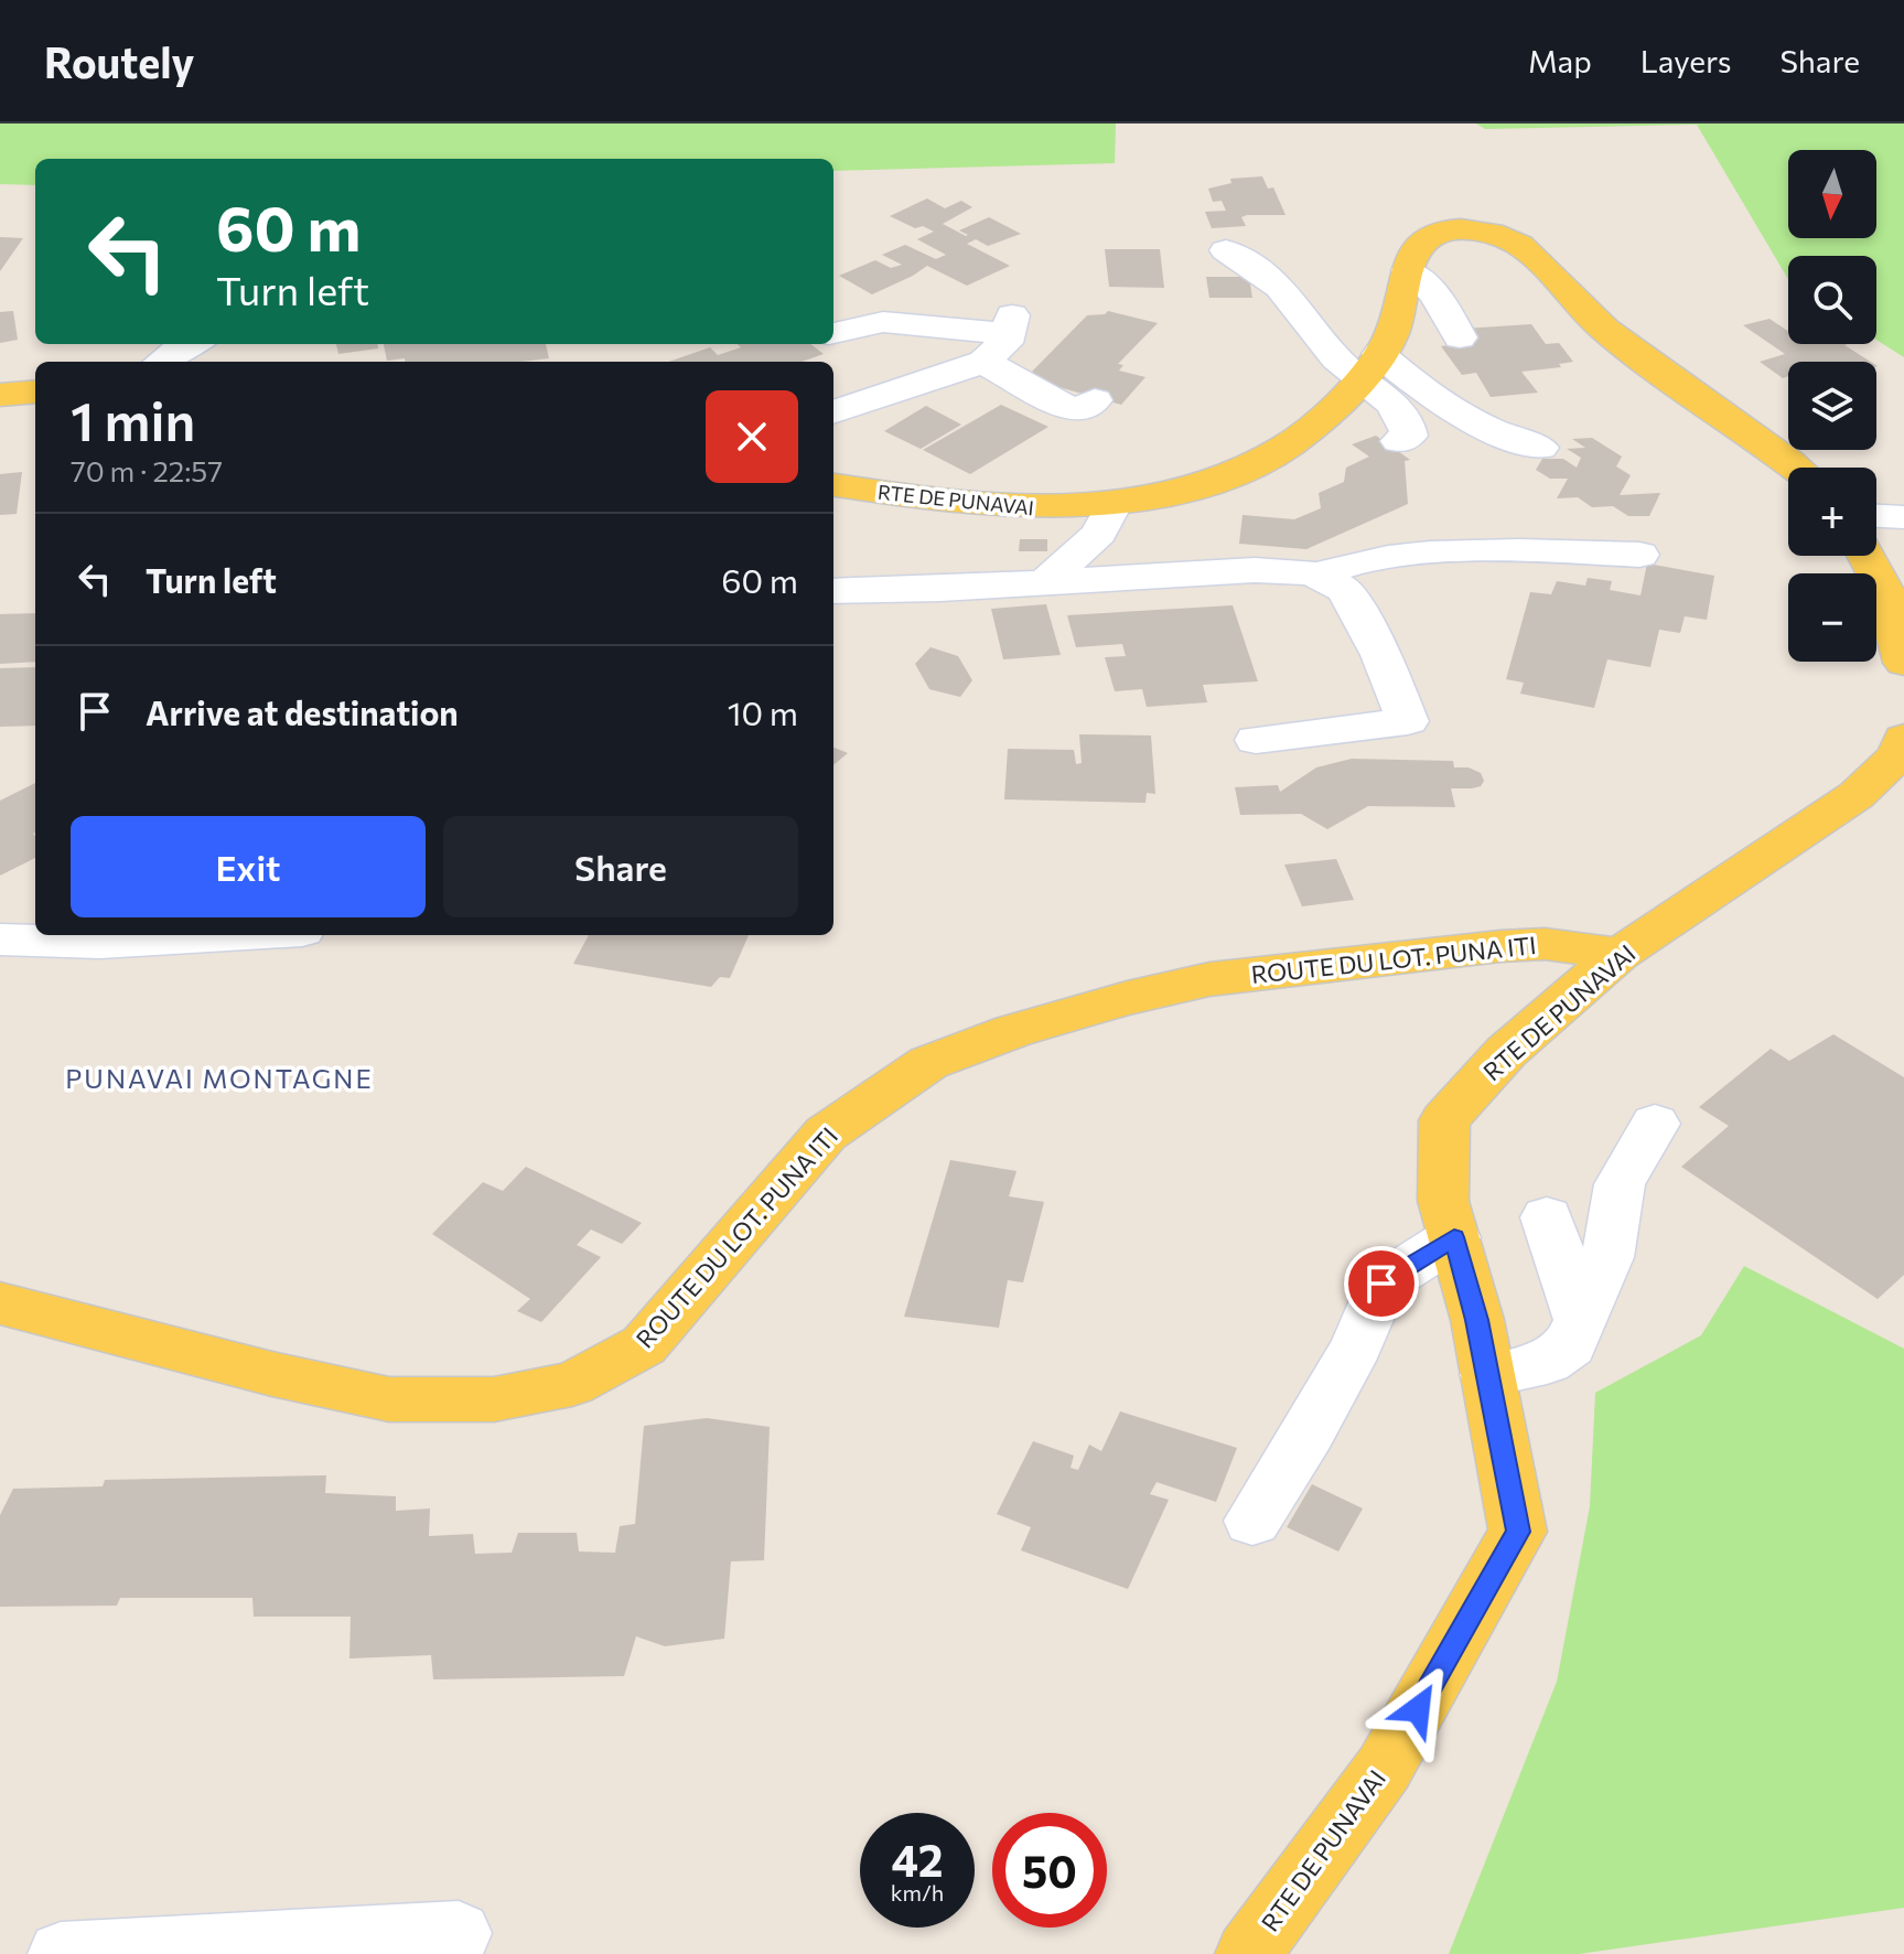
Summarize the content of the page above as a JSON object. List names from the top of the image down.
{
  "streets": {
    "main road": ["RTE DE PUNAVAI", "ROUTE DU LOT. PUNA ITI"]
  },
  "crossings": [
    ["RTE DE PUNAVAI", "ROUTE DU LOT. PUNA ITI"]
  ],
  "districts": ["PUNAVAI MONTAGNE"],
  "north": "bottom",
  "page": {
    "header": "Routely",
    "nav": ["Map", "Layers", "Share"],
    "map_buttons": ["+", "−"],
    "turn": ["60 m", "Turn left"],
    "heading": ["1 min", "70 m · 22:57"],
    "list": [
      {
        "name": "Turn left",
        "value": "60 m"
      },
      {
        "name": "Arrive at destination",
        "value": "10 m"
      }
    ],
    "buttons": ["Exit", "Share"],
    "speed": "42 km/h",
    "limit": "50"
  }
}
